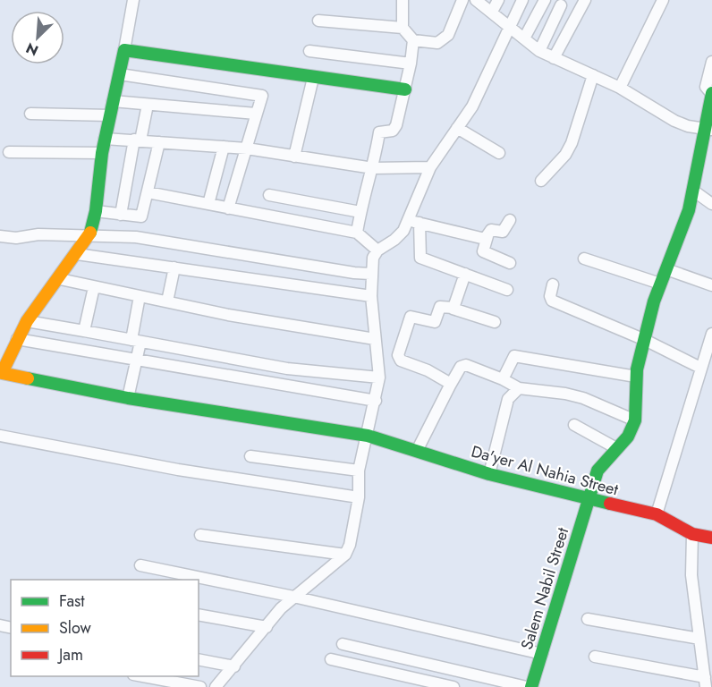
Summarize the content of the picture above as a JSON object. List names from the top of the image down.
{
  "streets": {
    "street": ["Da'yer Al Nahia Street", "Salem Nabil Street"]
  },
  "crossings": [
    ["Da'yer Al Nahia Street", "Salem Nabil Street"]
  ],
  "legend": ["Fast", "Slow", "Jam"],
  "north": "bottom left"
}
